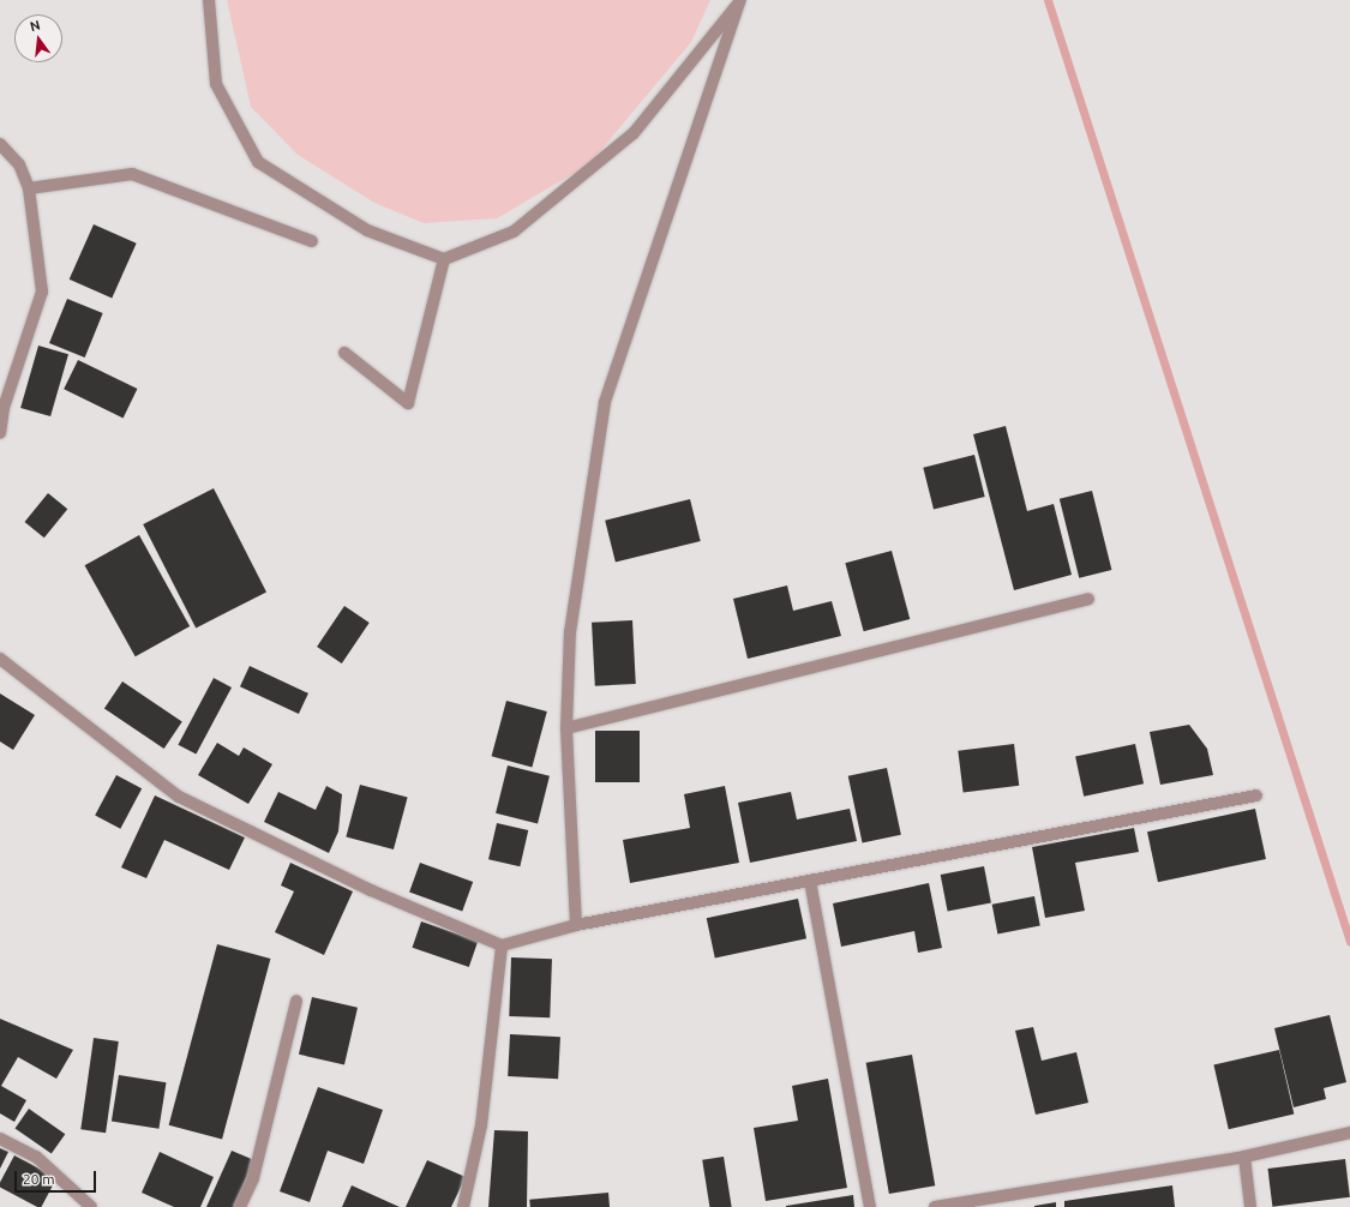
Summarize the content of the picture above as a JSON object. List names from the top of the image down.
{
  "scale_bar": "20 m",
  "north": "top"
}
